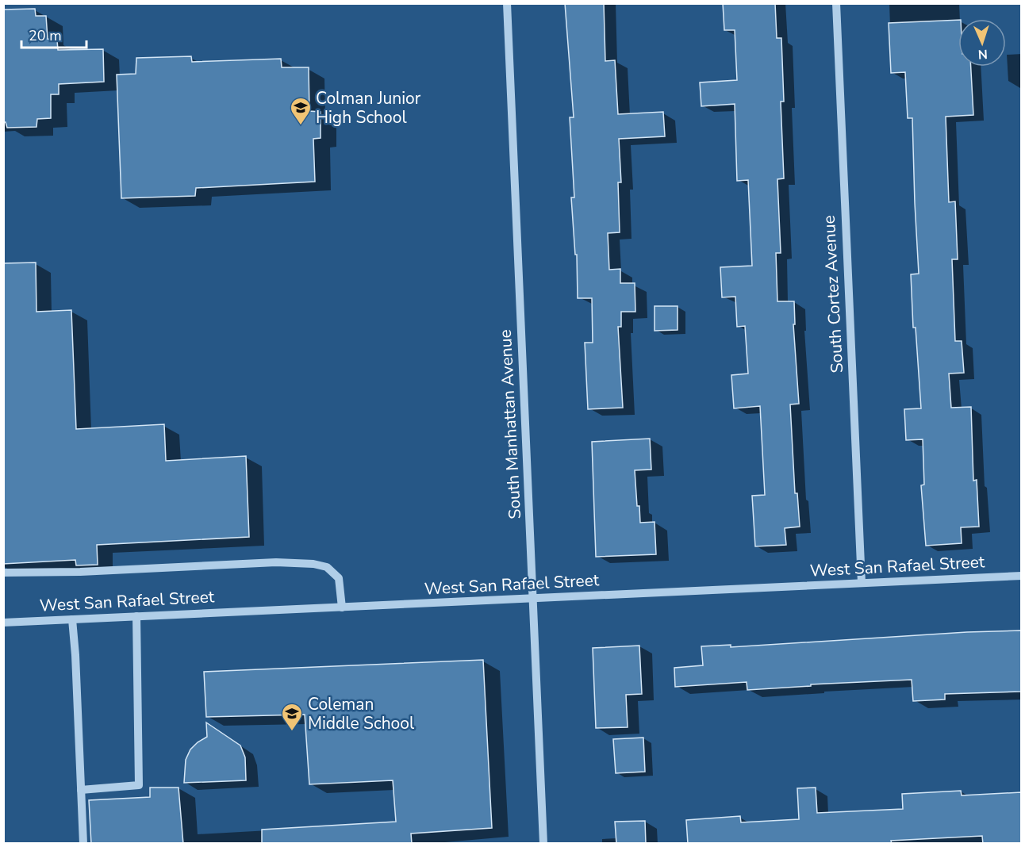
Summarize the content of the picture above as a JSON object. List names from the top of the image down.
{
  "streets": {
    "street": ["South Cortez Avenue", "South Manhattan Avenue", "West San Rafael Street"]
  },
  "crossings": [
    ["South Cortez Avenue", "West San Rafael Street"],
    ["South Manhattan Avenue", "West San Rafael Street"]
  ],
  "places": {
    "school or university": ["Colman Junior High School", "Coleman Middle School"]
  },
  "scale_bar": "20 m",
  "north": "bottom"
}
